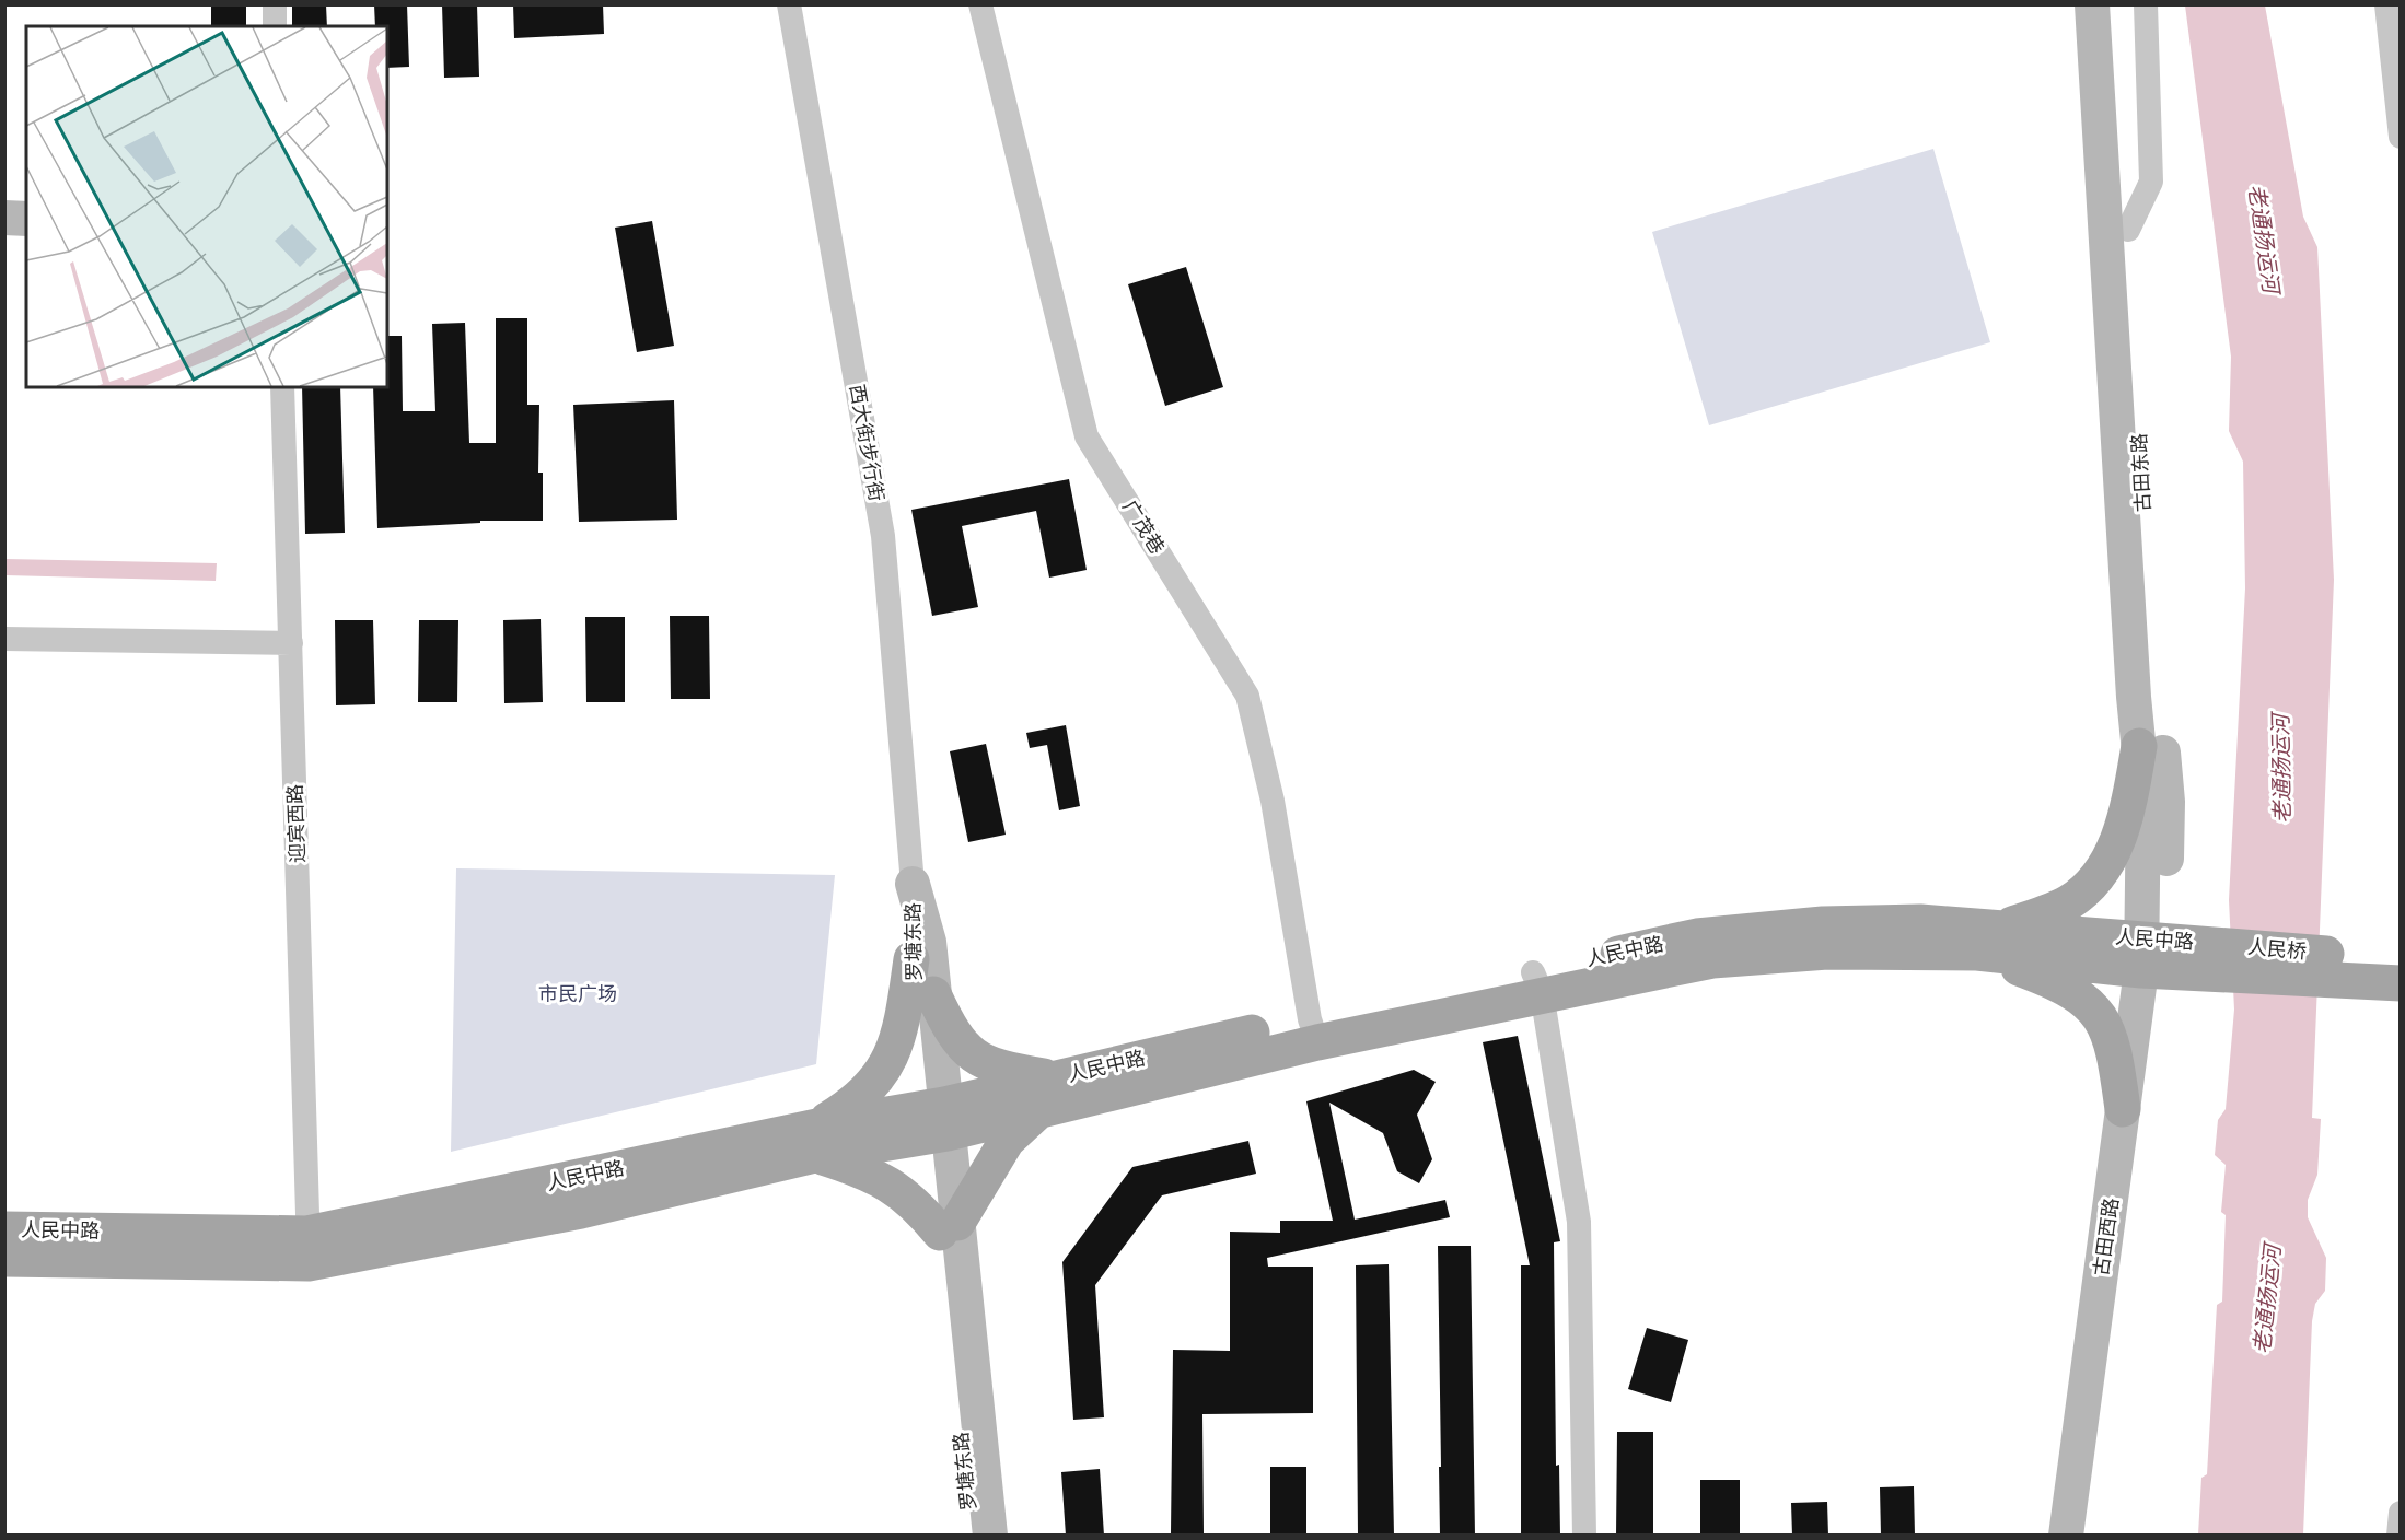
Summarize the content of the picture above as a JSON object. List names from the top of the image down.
{
  "streets": {
    "main road": ["人民中路", "人民桥"],
    "street": [
      "西大街步行街",
      "古田东路",
      "广茂巷",
      "迎宾西路",
      "罗塘东路",
      "古田西路"
    ]
  },
  "crossings": [
    ["西大街步行街", "罗塘东路"],
    ["古田东路", "人民中路"],
    ["古田东路", "古田西路"],
    ["广茂巷", "人民中路"],
    ["迎宾西路", "人民中路"],
    ["人民中路", "罗塘东路"],
    ["人民中路", "人民桥"],
    ["人民中路", "古田西路"]
  ],
  "water": ["老通扬运河"],
  "parks": ["市民广场"]
}
